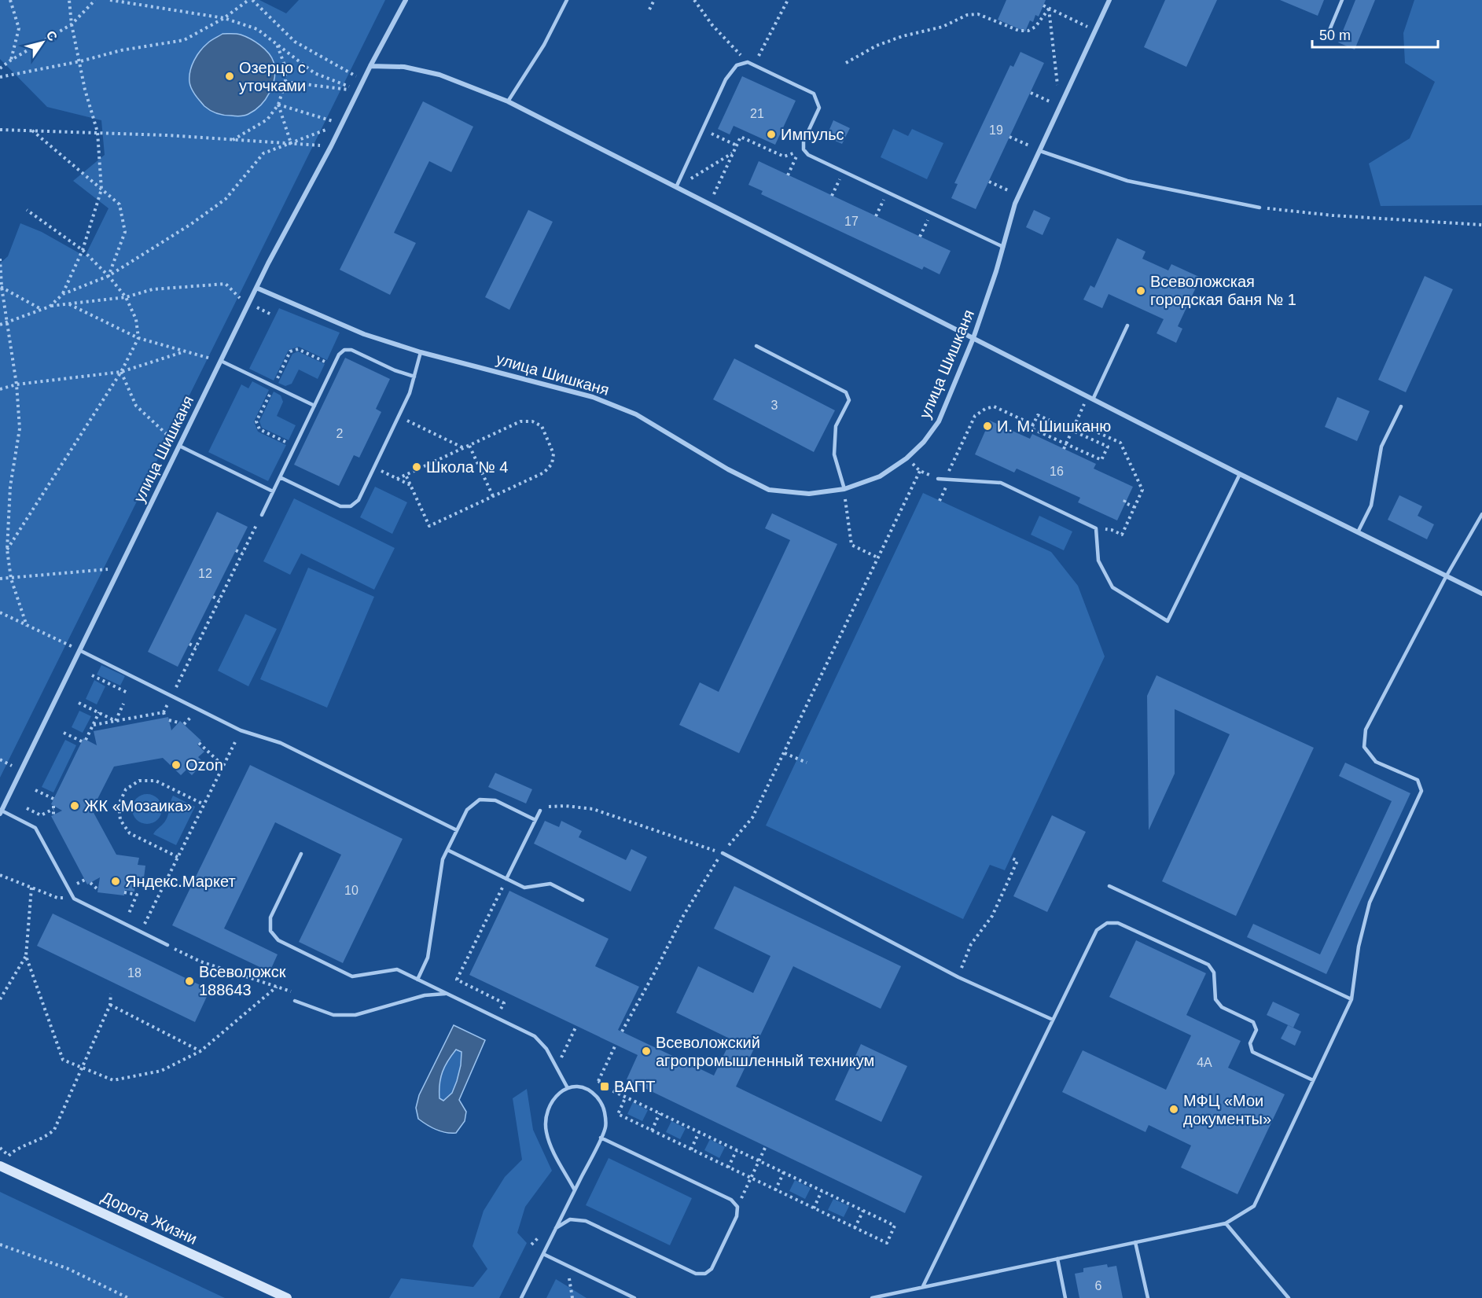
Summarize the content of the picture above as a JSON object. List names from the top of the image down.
{
  "streets": {
    "main road": ["Дорога Жизни"],
    "street": ["улица Шишканя"]
  },
  "places": {
    "other": [
      "Озерцо с уточками",
      "Импульс",
      "Всеволожская городская баня № 1",
      "И. М. Шишканю",
      "Школа № 4",
      "Ozon",
      "ЖК «Мозаика»",
      "Яндекс.Маркет",
      "Всеволожск 188643",
      "Всеволожский агропромышленный техникум",
      "МФЦ «Мои документы»"
    ],
    "transit": ["ВАПТ"]
  },
  "house_numbers": [
    "21",
    "19",
    "17",
    "3",
    "2",
    "16",
    "12",
    "10",
    "18",
    "4А",
    "6"
  ],
  "scale_bar": "50 m",
  "north": "top right"
}
